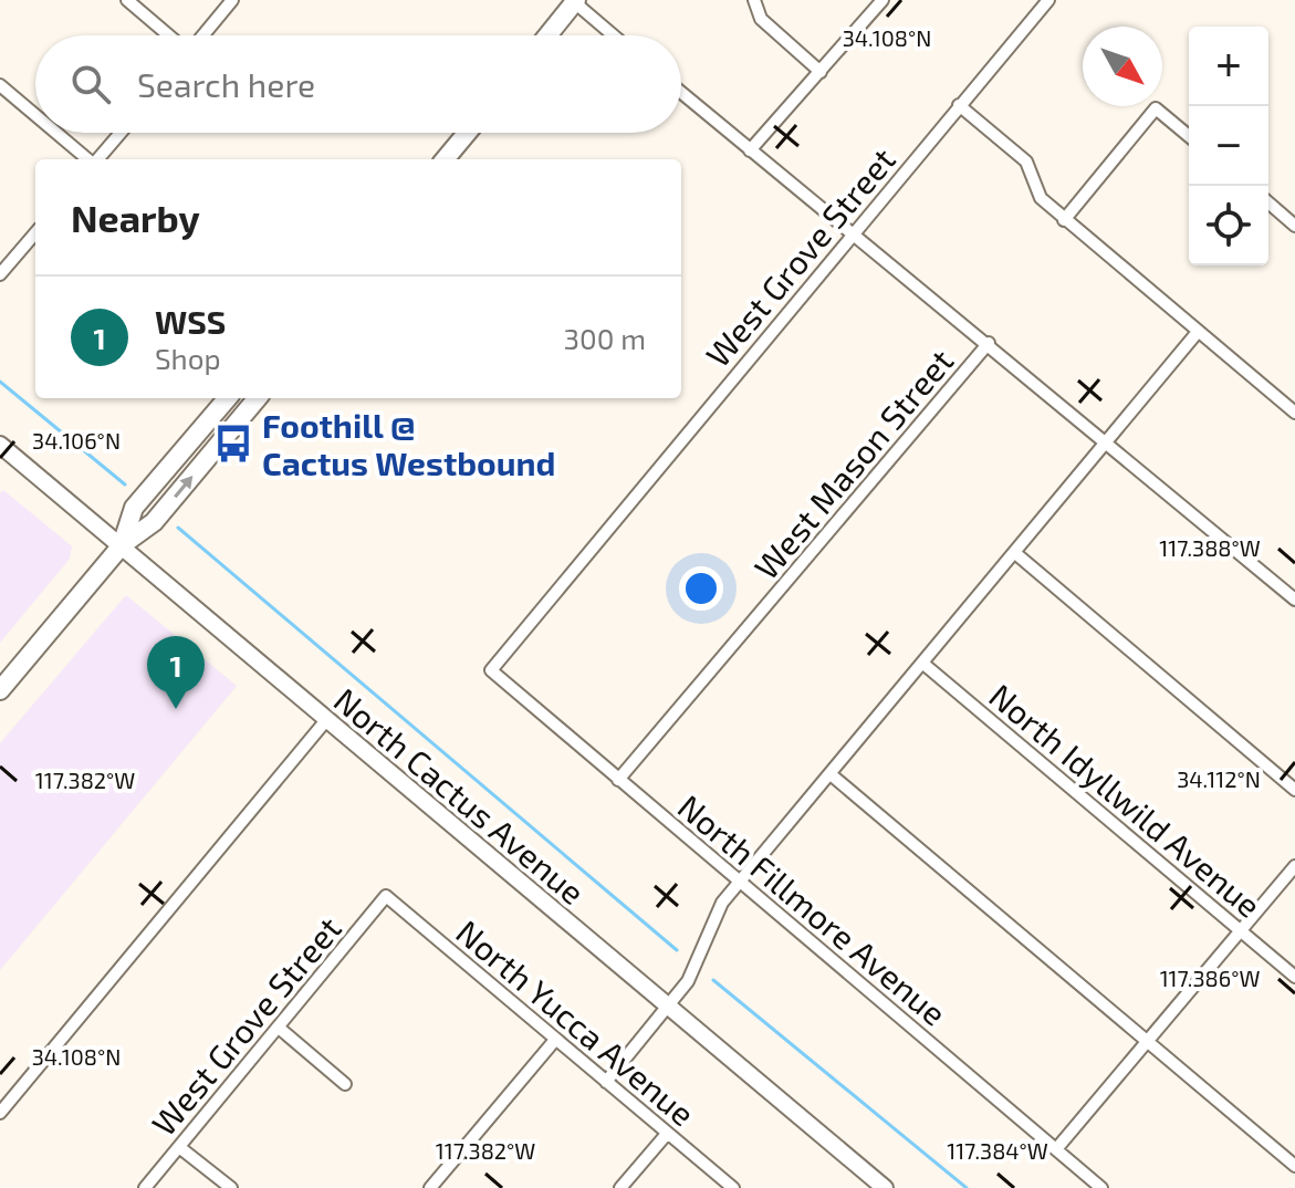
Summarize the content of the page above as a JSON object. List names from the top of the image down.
{
  "streets": {
    "main road": ["North Cactus Avenue"],
    "street": [
      "West Grove Street",
      "West Mason Street",
      "North Idyllwild Avenue",
      "North Fillmore Avenue",
      "North Yucca Avenue"
    ]
  },
  "crossings": [
    ["West Grove Street", "North Fillmore Avenue"],
    ["West Grove Street", "North Yucca Avenue"],
    ["West Mason Street", "North Fillmore Avenue"]
  ],
  "places": {
    "bus stop": ["Foothill @ Cactus Westbound"]
  },
  "north": "bottom right",
  "page": {
    "map_buttons": ["+", "−"],
    "search": "Search here",
    "heading": "Nearby",
    "list": [
      {
        "mark": "1",
        "name": "WSS",
        "note": "Shop",
        "value": "300 m"
      }
    ],
    "pins": "1"
  },
  "coordinates": [
    "34.108°N",
    "34.106°N",
    "117.388°W",
    "34.112°N",
    "117.382°W",
    "117.386°W",
    "117.384°W"
  ]
}
